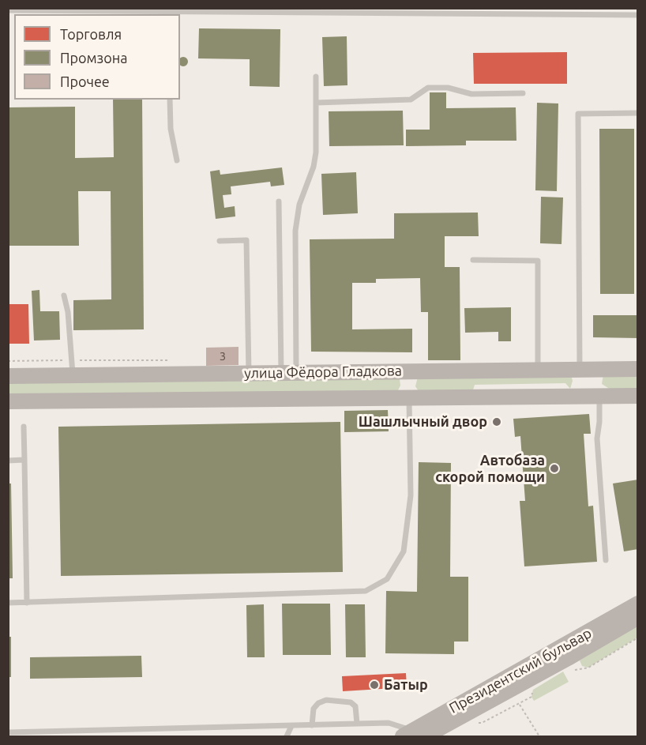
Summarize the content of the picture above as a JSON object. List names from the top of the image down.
{
  "streets": {
    "main road": ["улица Фёдора Гладкова", "Президентский бульвар"]
  },
  "places": ["Шашлычный двор", "Автобаза скорой помощи", "Батыр"],
  "house_numbers": ["3"],
  "legend": ["Торговля", "Промзона", "Прочее"]
}
